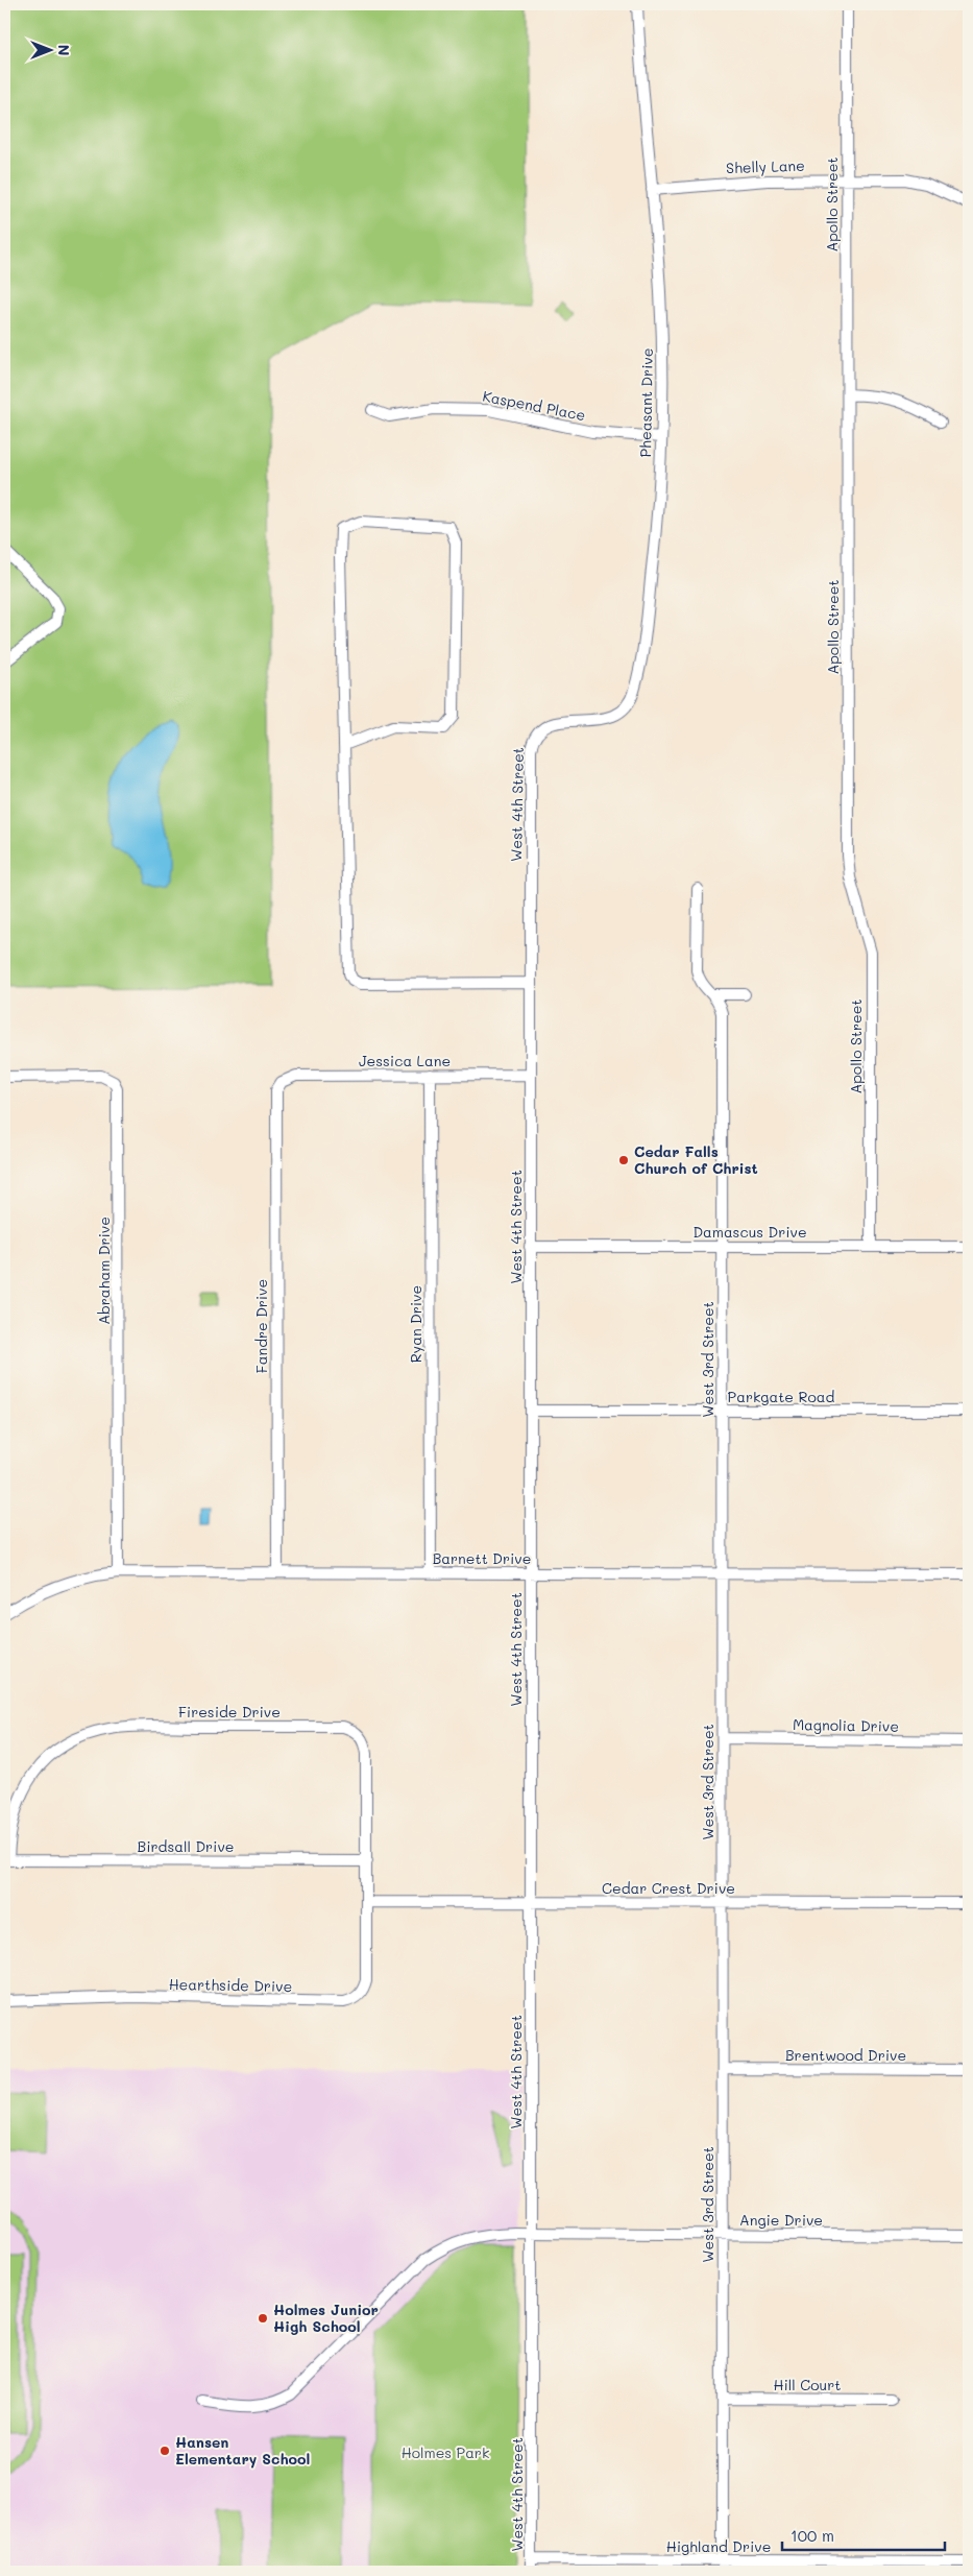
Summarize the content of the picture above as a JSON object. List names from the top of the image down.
{
  "streets": {
    "street": [
      "Shelly Lane",
      "Apollo Street",
      "Pheasant Drive",
      "Kaspend Place",
      "West 4th Street",
      "Jessica Lane",
      "Damascus Drive",
      "Abraham Drive",
      "Ryan Drive",
      "Fandre Drive",
      "West 3rd Street",
      "Parkgate Road",
      "Barnett Drive",
      "Fireside Drive",
      "Magnolia Drive",
      "Birdsall Drive",
      "Cedar Crest Drive",
      "Hearthside Drive",
      "Brentwood Drive",
      "Angie Drive",
      "Hill Court",
      "Highland Drive"
    ]
  },
  "crossings": [
    ["Shelly Lane", "Apollo Street"],
    ["Shelly Lane", "Pheasant Drive"],
    ["Apollo Street", "Damascus Drive"],
    ["Pheasant Drive", "Kaspend Place"],
    ["Pheasant Drive", "West 4th Street"],
    ["West 4th Street", "Jessica Lane"],
    ["West 4th Street", "Damascus Drive"],
    ["West 4th Street", "Parkgate Road"],
    ["West 4th Street", "Barnett Drive"],
    ["West 4th Street", "Cedar Crest Drive"],
    ["West 4th Street", "Angie Drive"],
    ["West 4th Street", "Highland Drive"],
    ["Jessica Lane", "Ryan Drive"],
    ["Jessica Lane", "Fandre Drive"],
    ["Damascus Drive", "West 3rd Street"],
    ["Abraham Drive", "Barnett Drive"],
    ["Ryan Drive", "Barnett Drive"],
    ["Fandre Drive", "Barnett Drive"],
    ["West 3rd Street", "Parkgate Road"],
    ["West 3rd Street", "Barnett Drive"],
    ["West 3rd Street", "Magnolia Drive"],
    ["West 3rd Street", "Cedar Crest Drive"],
    ["West 3rd Street", "Brentwood Drive"],
    ["West 3rd Street", "Angie Drive"],
    ["West 3rd Street", "Hill Court"],
    ["West 3rd Street", "Highland Drive"],
    ["Fireside Drive", "Birdsall Drive"],
    ["Fireside Drive", "Cedar Crest Drive"],
    ["Fireside Drive", "Hearthside Drive"],
    ["Cedar Crest Drive", "Hearthside Drive"]
  ],
  "parks": ["Holmes Park"],
  "places": ["Cedar Falls Church of Christ", "Holmes Junior High School", "Hansen Elementary School"],
  "scale_bar": "100 m",
  "north": "right"
}
